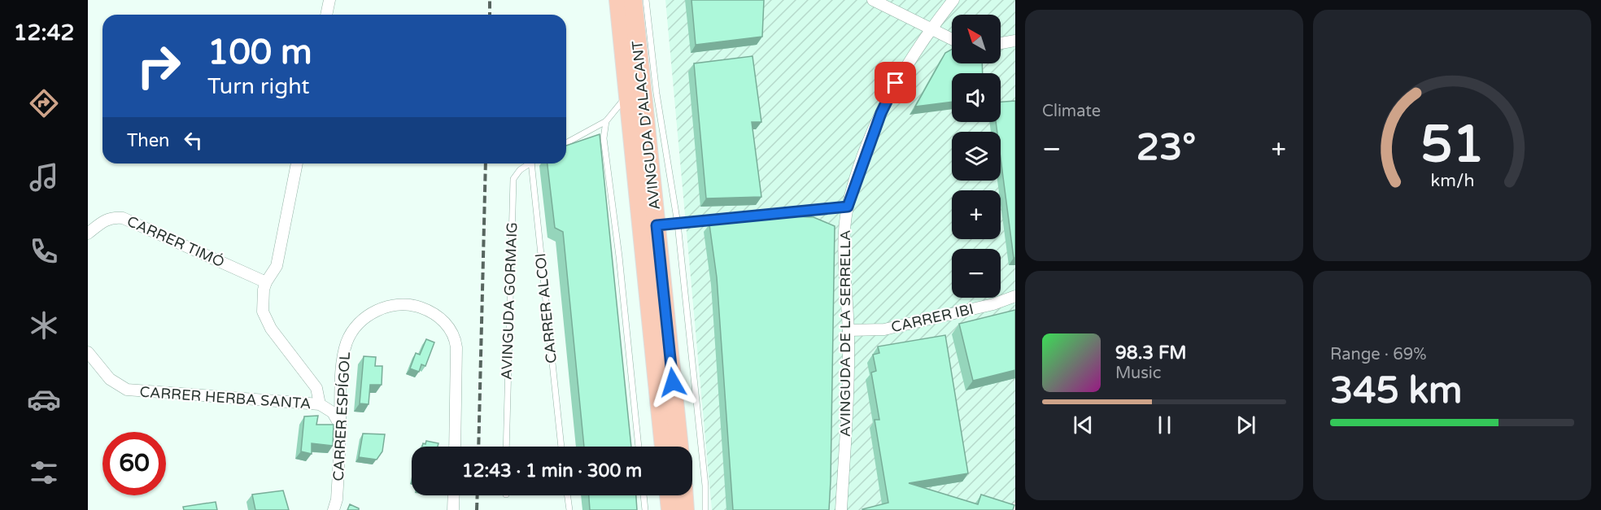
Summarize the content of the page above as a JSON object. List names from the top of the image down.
{
  "streets": {
    "main road": ["AVINGUDA D'ALACANT"],
    "street": [
      "CARRER TIMÓ",
      "CARRER IBI",
      "AVINGUDA DE LA SERRELLA",
      "CARRER HERBA SANTA",
      "CARRER ESPÍGOL"
    ],
    "lane": ["AVINGUDA GORMAIG", "CARRER ALCOI"]
  },
  "crossings": [
    ["CARRER IBI", "AVINGUDA DE LA SERRELLA"],
    ["CARRER HERBA SANTA", "CARRER ESPÍGOL"]
  ],
  "north": "top left",
  "page": {
    "tabs": "12:42",
    "tile": [
      "Climate",
      ["Range · 69%", "345 km"]
    ],
    "map_buttons": ["+", "−"],
    "turn": ["100 m", "Turn right"],
    "then": "Then",
    "heat": ["−", "23°", "+"],
    "song": ["98.3 FM", "Music"],
    "limit": "60",
    "trip": "12:43 · 1 min · 300 m",
    "gauge": ["51", "km/h"]
  }
}
